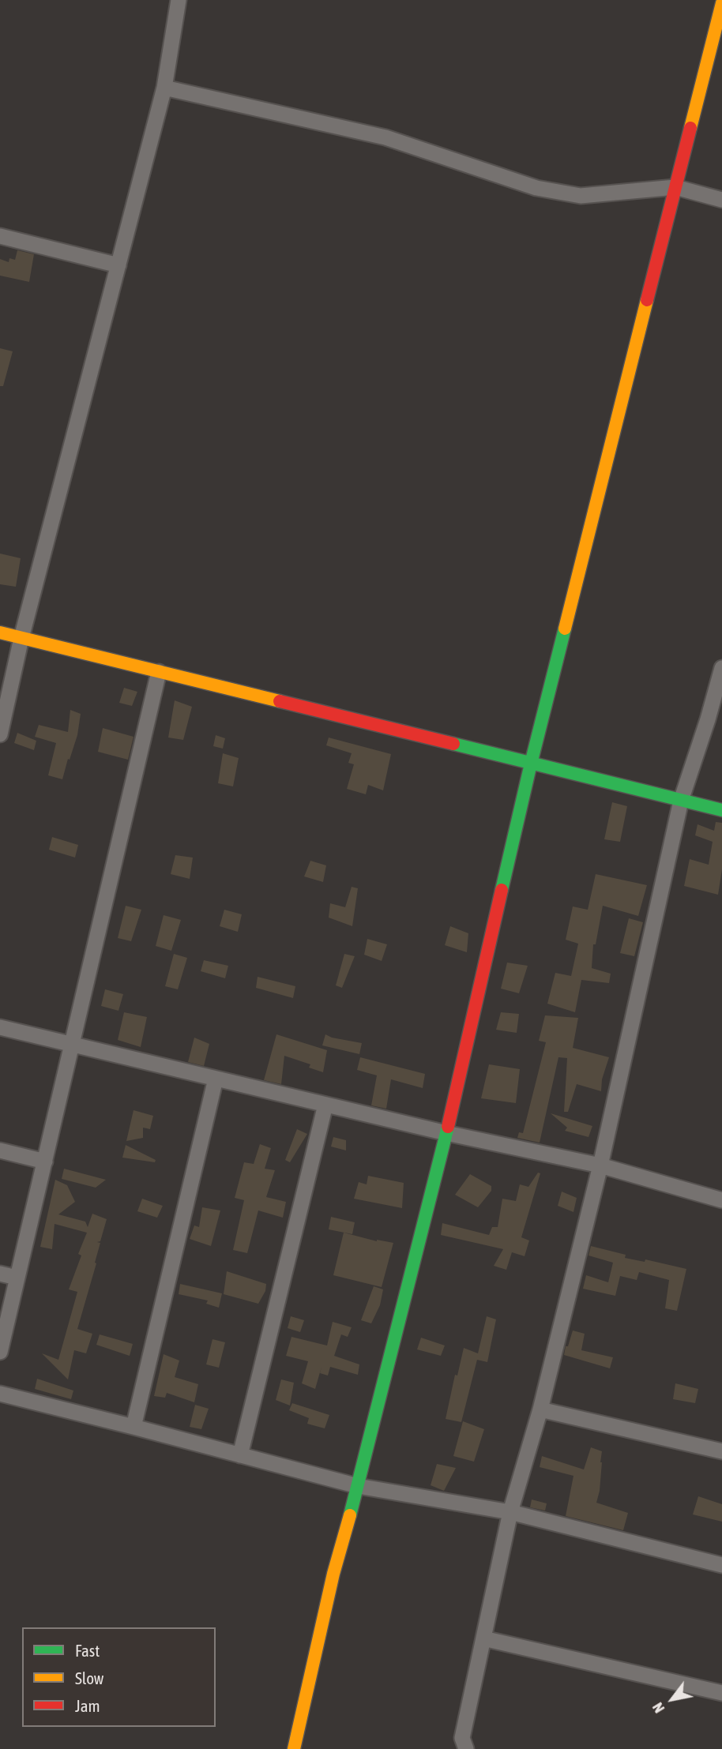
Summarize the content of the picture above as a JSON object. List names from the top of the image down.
{
  "legend": ["Fast", "Slow", "Jam"],
  "north": "bottom left"
}
